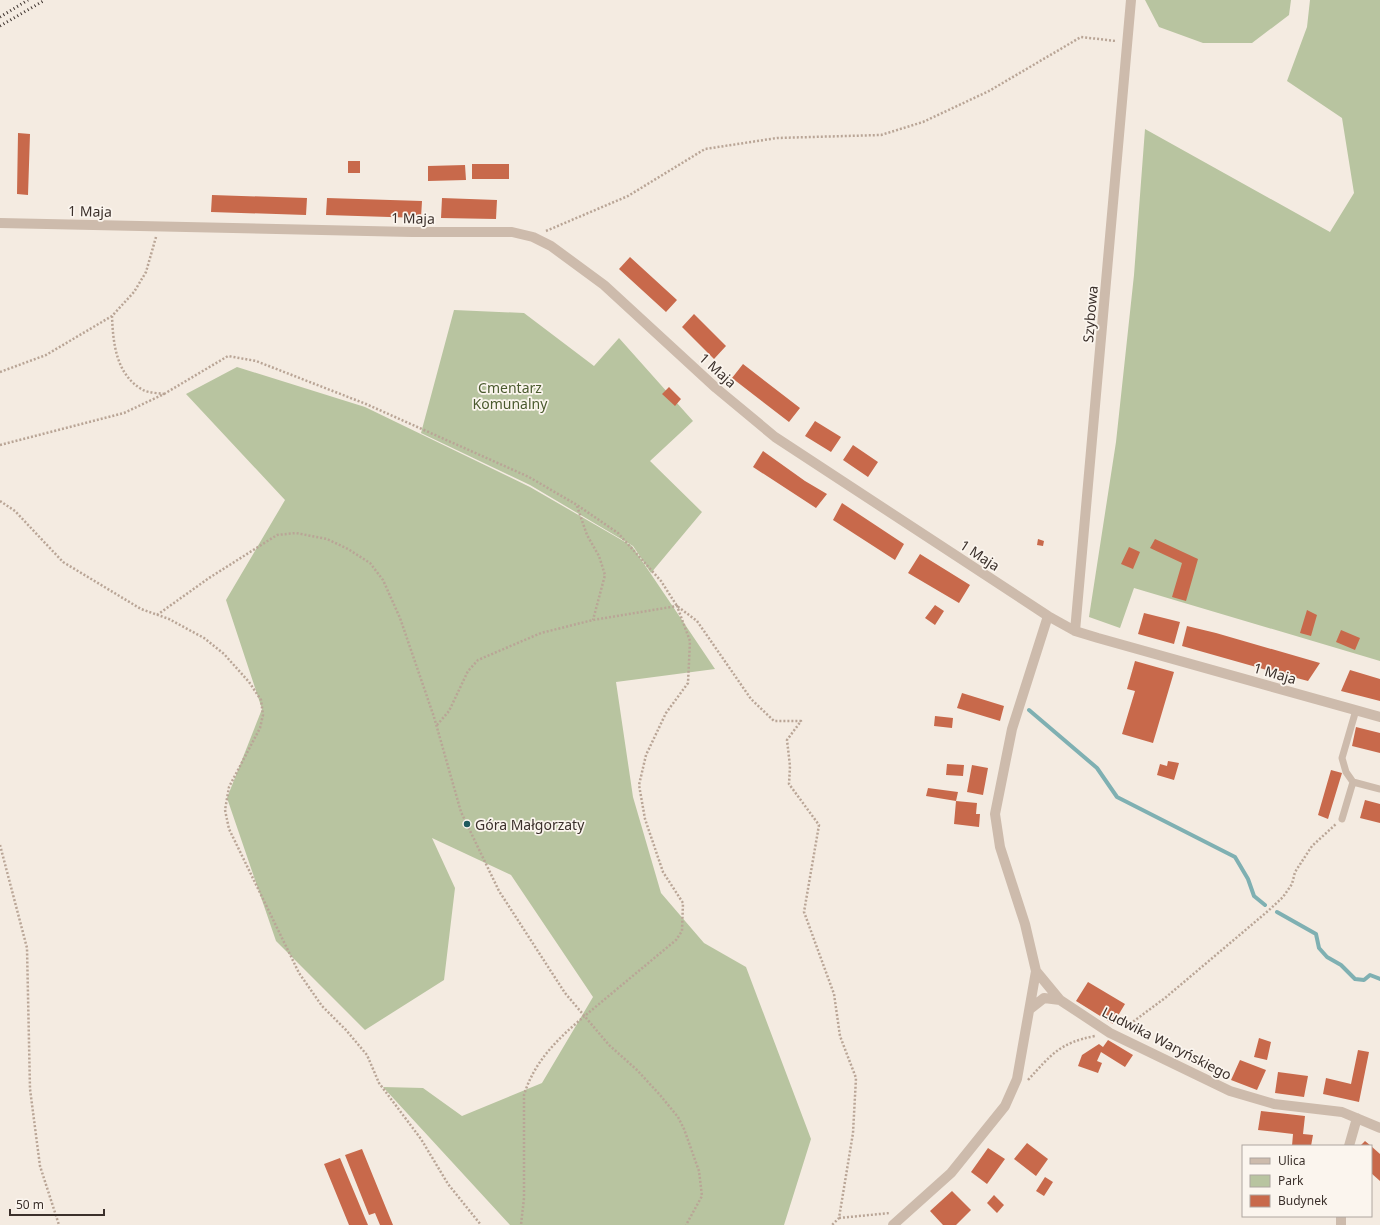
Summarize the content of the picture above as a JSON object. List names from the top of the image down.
{
  "streets": {
    "street": ["1 Maja", "Szybowa", "Ludwika Waryńskiego"]
  },
  "crossings": [
    ["1 Maja", "Szybowa"],
    ["1 Maja", "Ludwika Waryńskiego"]
  ],
  "parks": ["Cmentarz Komunalny"],
  "places": ["Góra Małgorzaty"],
  "legend": ["Ulica", "Park", "Budynek"],
  "scale_bar": "50 m"
}
